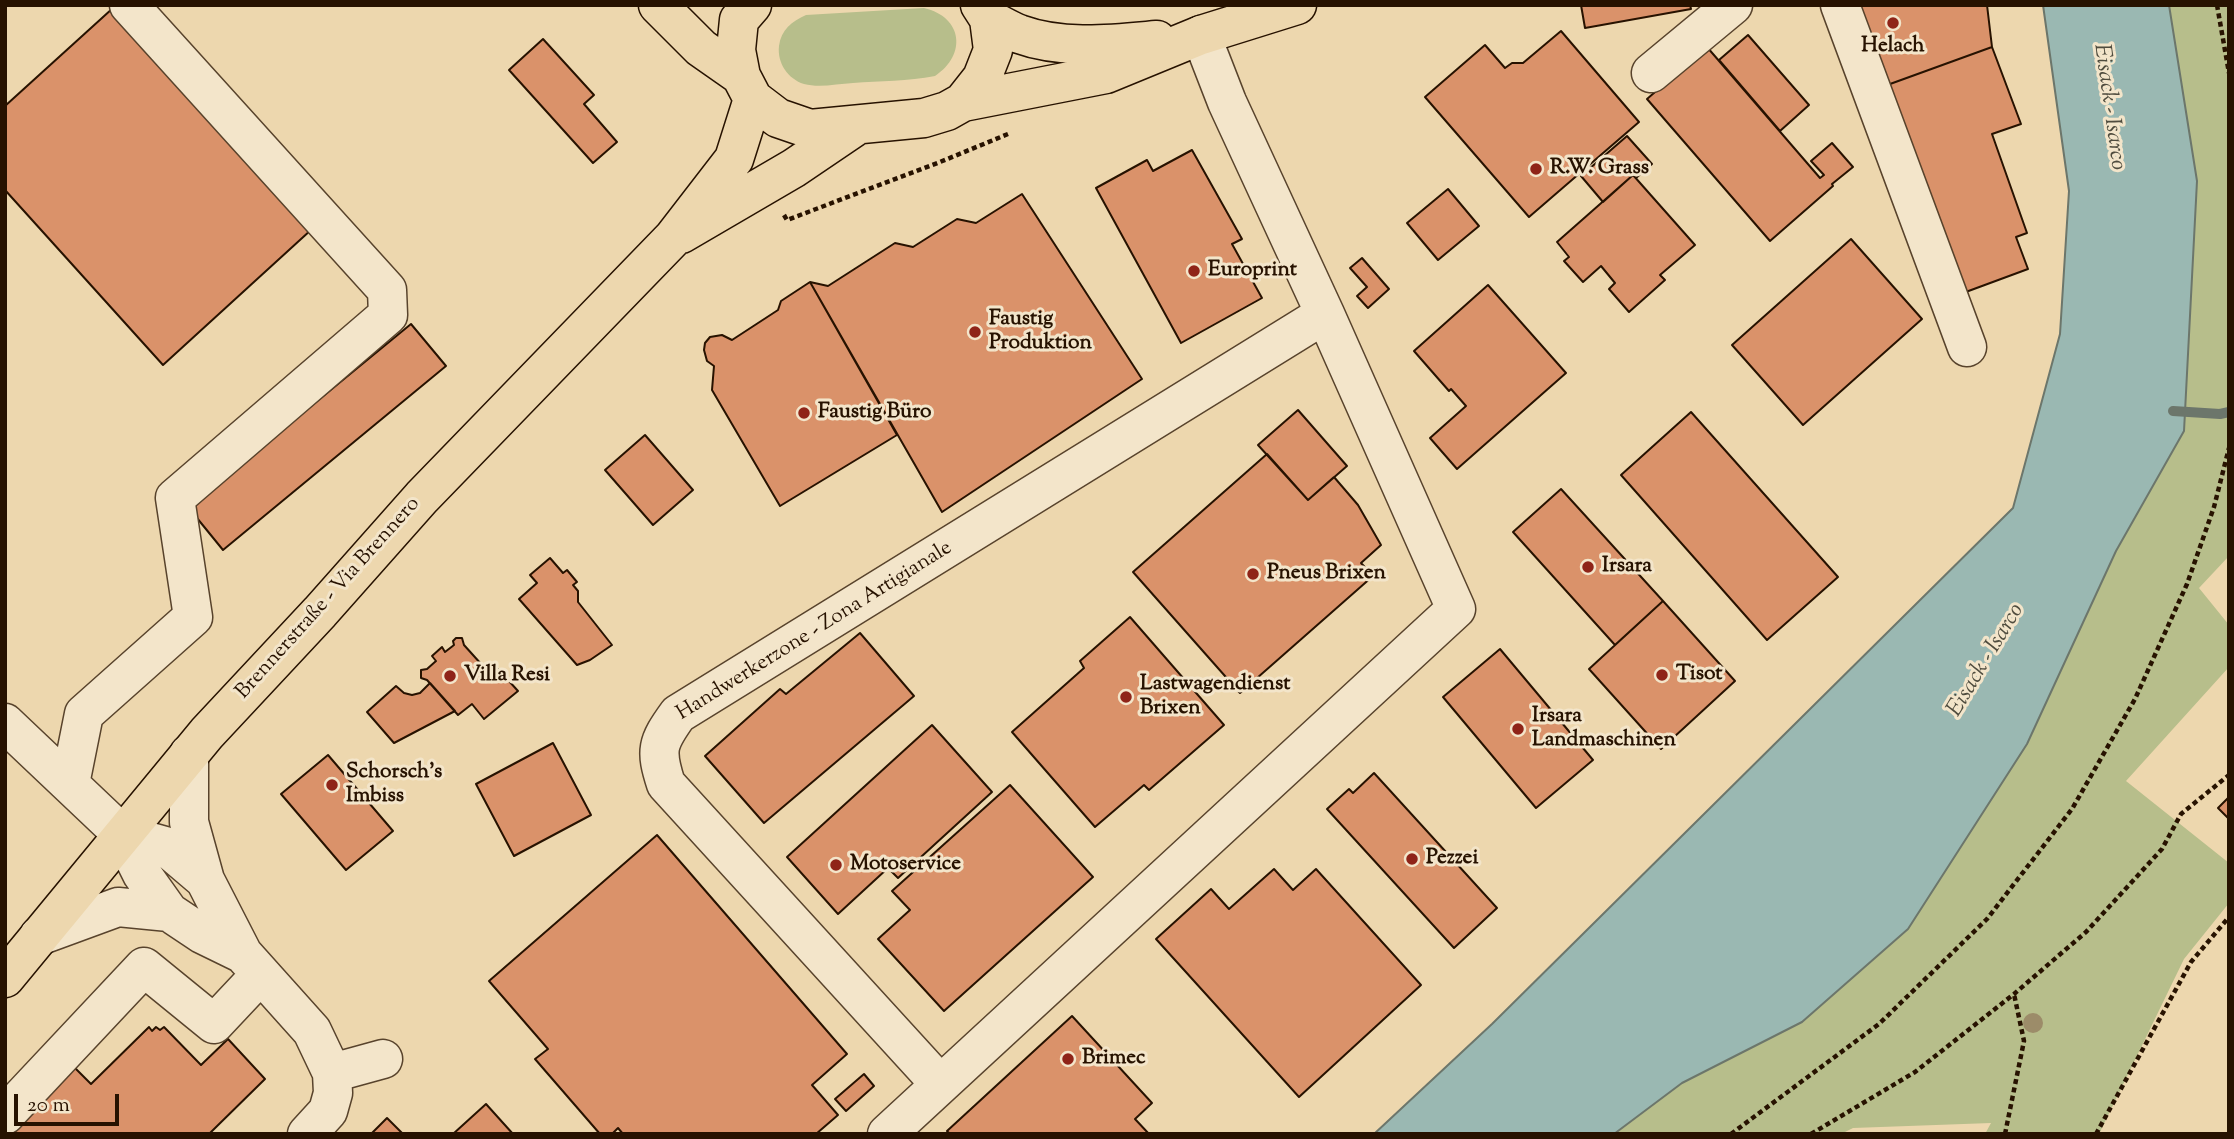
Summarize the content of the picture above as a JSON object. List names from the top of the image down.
{
  "streets": {
    "main road": ["Brennerstraße - Via Brennero"],
    "street": ["Handwerkerzone - Zona Artigianale"]
  },
  "water": ["Eisack - Isarco"],
  "places": [
    "Helach",
    "R.W. Grass",
    "Europrint",
    "Faustig Produktion",
    "Faustig Büro",
    "Irsara",
    "Pneus Brixen",
    "Tisot",
    "Villa Resi",
    "Lastwagendienst Brixen",
    "Irsara Landmaschinen",
    "Schorsch's Imbiss",
    "Pezzei",
    "Motoservice",
    "Brimec"
  ],
  "scale_bar": "20 m"
}
